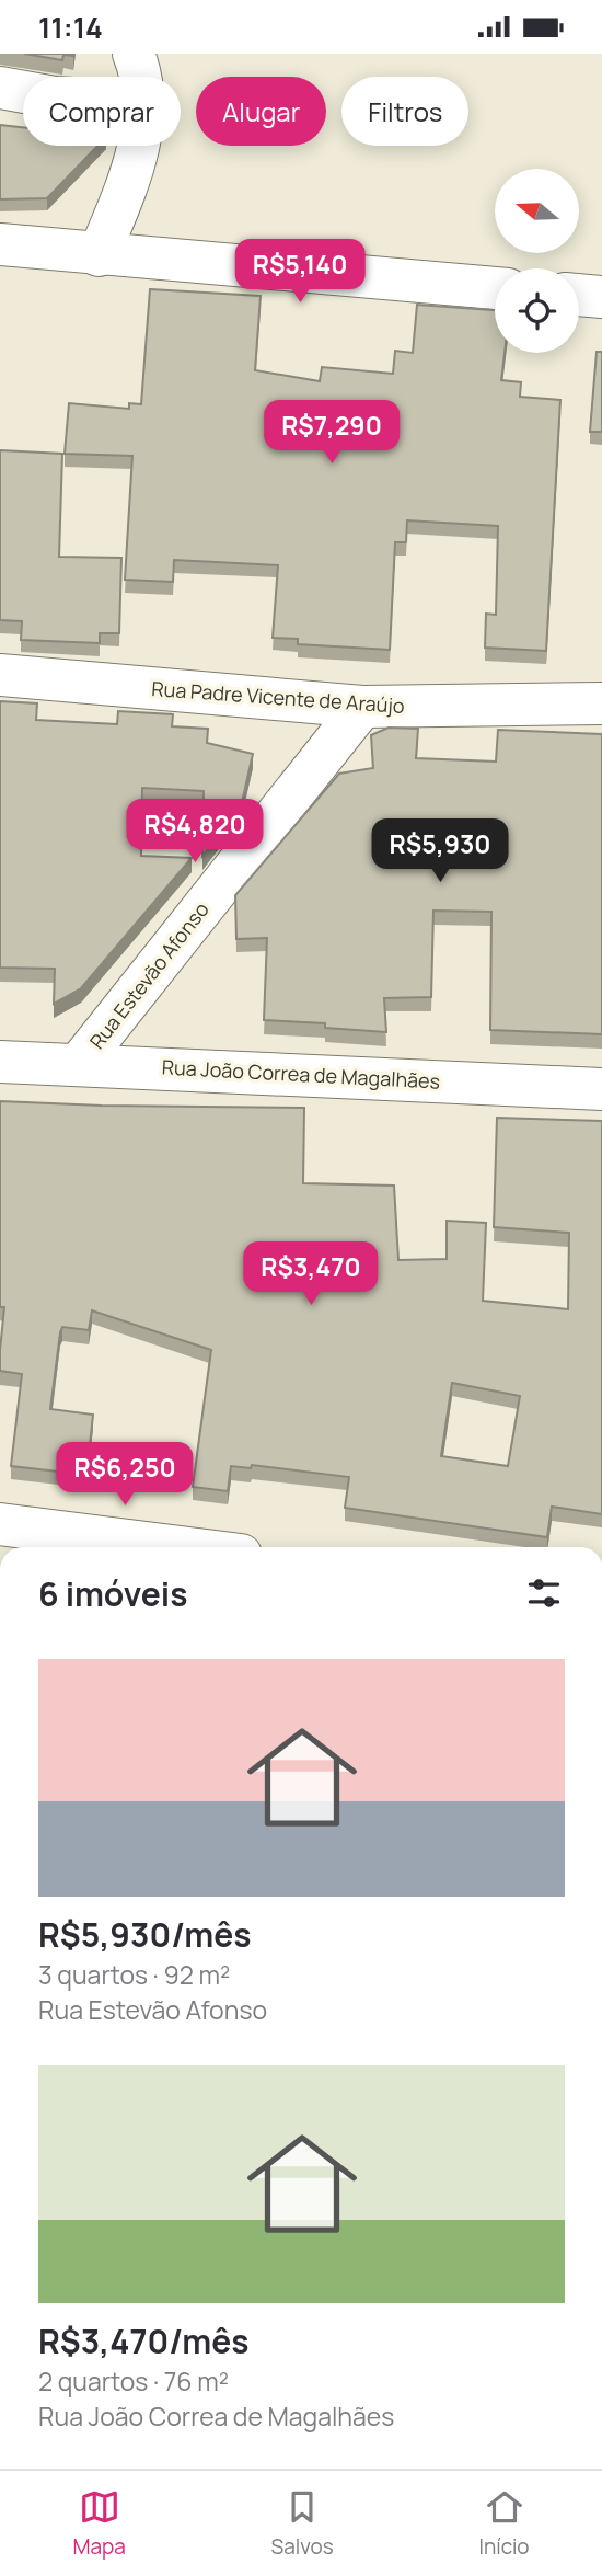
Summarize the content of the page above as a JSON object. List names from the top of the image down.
{
  "streets": {
    "street": ["Rua Padre Vicente de Araújo", "Rua Estevão Afonso", "Rua João Correa de Magalhães"]
  },
  "crossings": [
    ["Rua Padre Vicente de Araújo", "Rua Estevão Afonso"],
    ["Rua Estevão Afonso", "Rua João Correa de Magalhães"]
  ],
  "north": "left",
  "page": {
    "status": "11:14",
    "chip": ["Comprar", "Alugar", "Filtros"],
    "price": [
      "R$5,140",
      "R$7,290",
      "R$4,820",
      "R$5,930",
      "R$3,470",
      "R$6,250"
    ],
    "heading": "6 imóveis",
    "list": [
      {
        "name": "R$5,930/mês",
        "note": "3 quartos · 92 m² · Rua Estevão Afonso"
      },
      {
        "name": "R$3,470/mês",
        "note": "2 quartos · 76 m² · Rua João Correa de Magalhães"
      }
    ],
    "tabs": ["Mapa", "Salvos", "Início"]
  }
}
